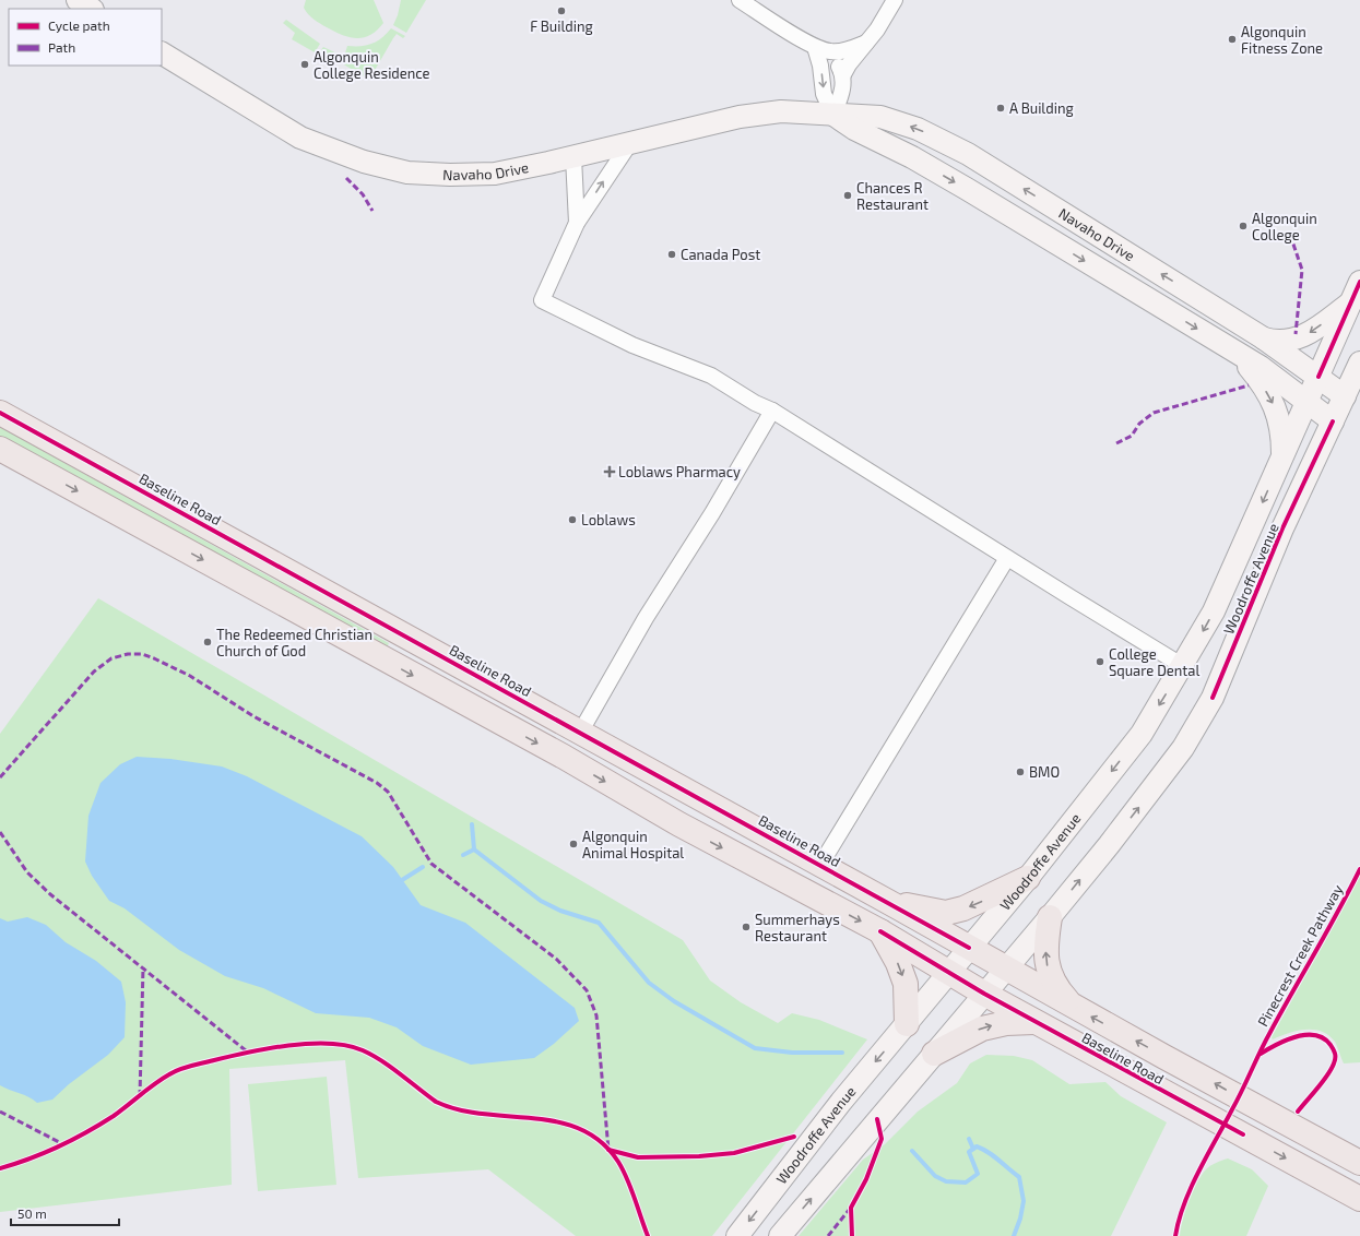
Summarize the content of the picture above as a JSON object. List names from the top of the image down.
{
  "streets": {
    "main road": ["Navaho Drive", "Baseline Road", "Woodroffe Avenue"],
    "cycle path": ["Pinecrest Creek Pathway"]
  },
  "crossings": [
    ["Navaho Drive", "Woodroffe Avenue"],
    ["Baseline Road", "Woodroffe Avenue"]
  ],
  "places": {
    "other": [
      "F Building",
      "Algonquin Fitness Zone",
      "Algonquin College Residence",
      "A Building",
      "Chances R Restaurant",
      "Algonquin College",
      "Canada Post",
      "Loblaws",
      "The Redeemed Christian Church of God",
      "College Square Dental",
      "BMO",
      "Algonquin Animal Hospital",
      "Summerhays Restaurant"
    ],
    "health": ["Loblaws Pharmacy"]
  },
  "legend": ["Cycle path", "Path"],
  "scale_bar": "50 m"
}
